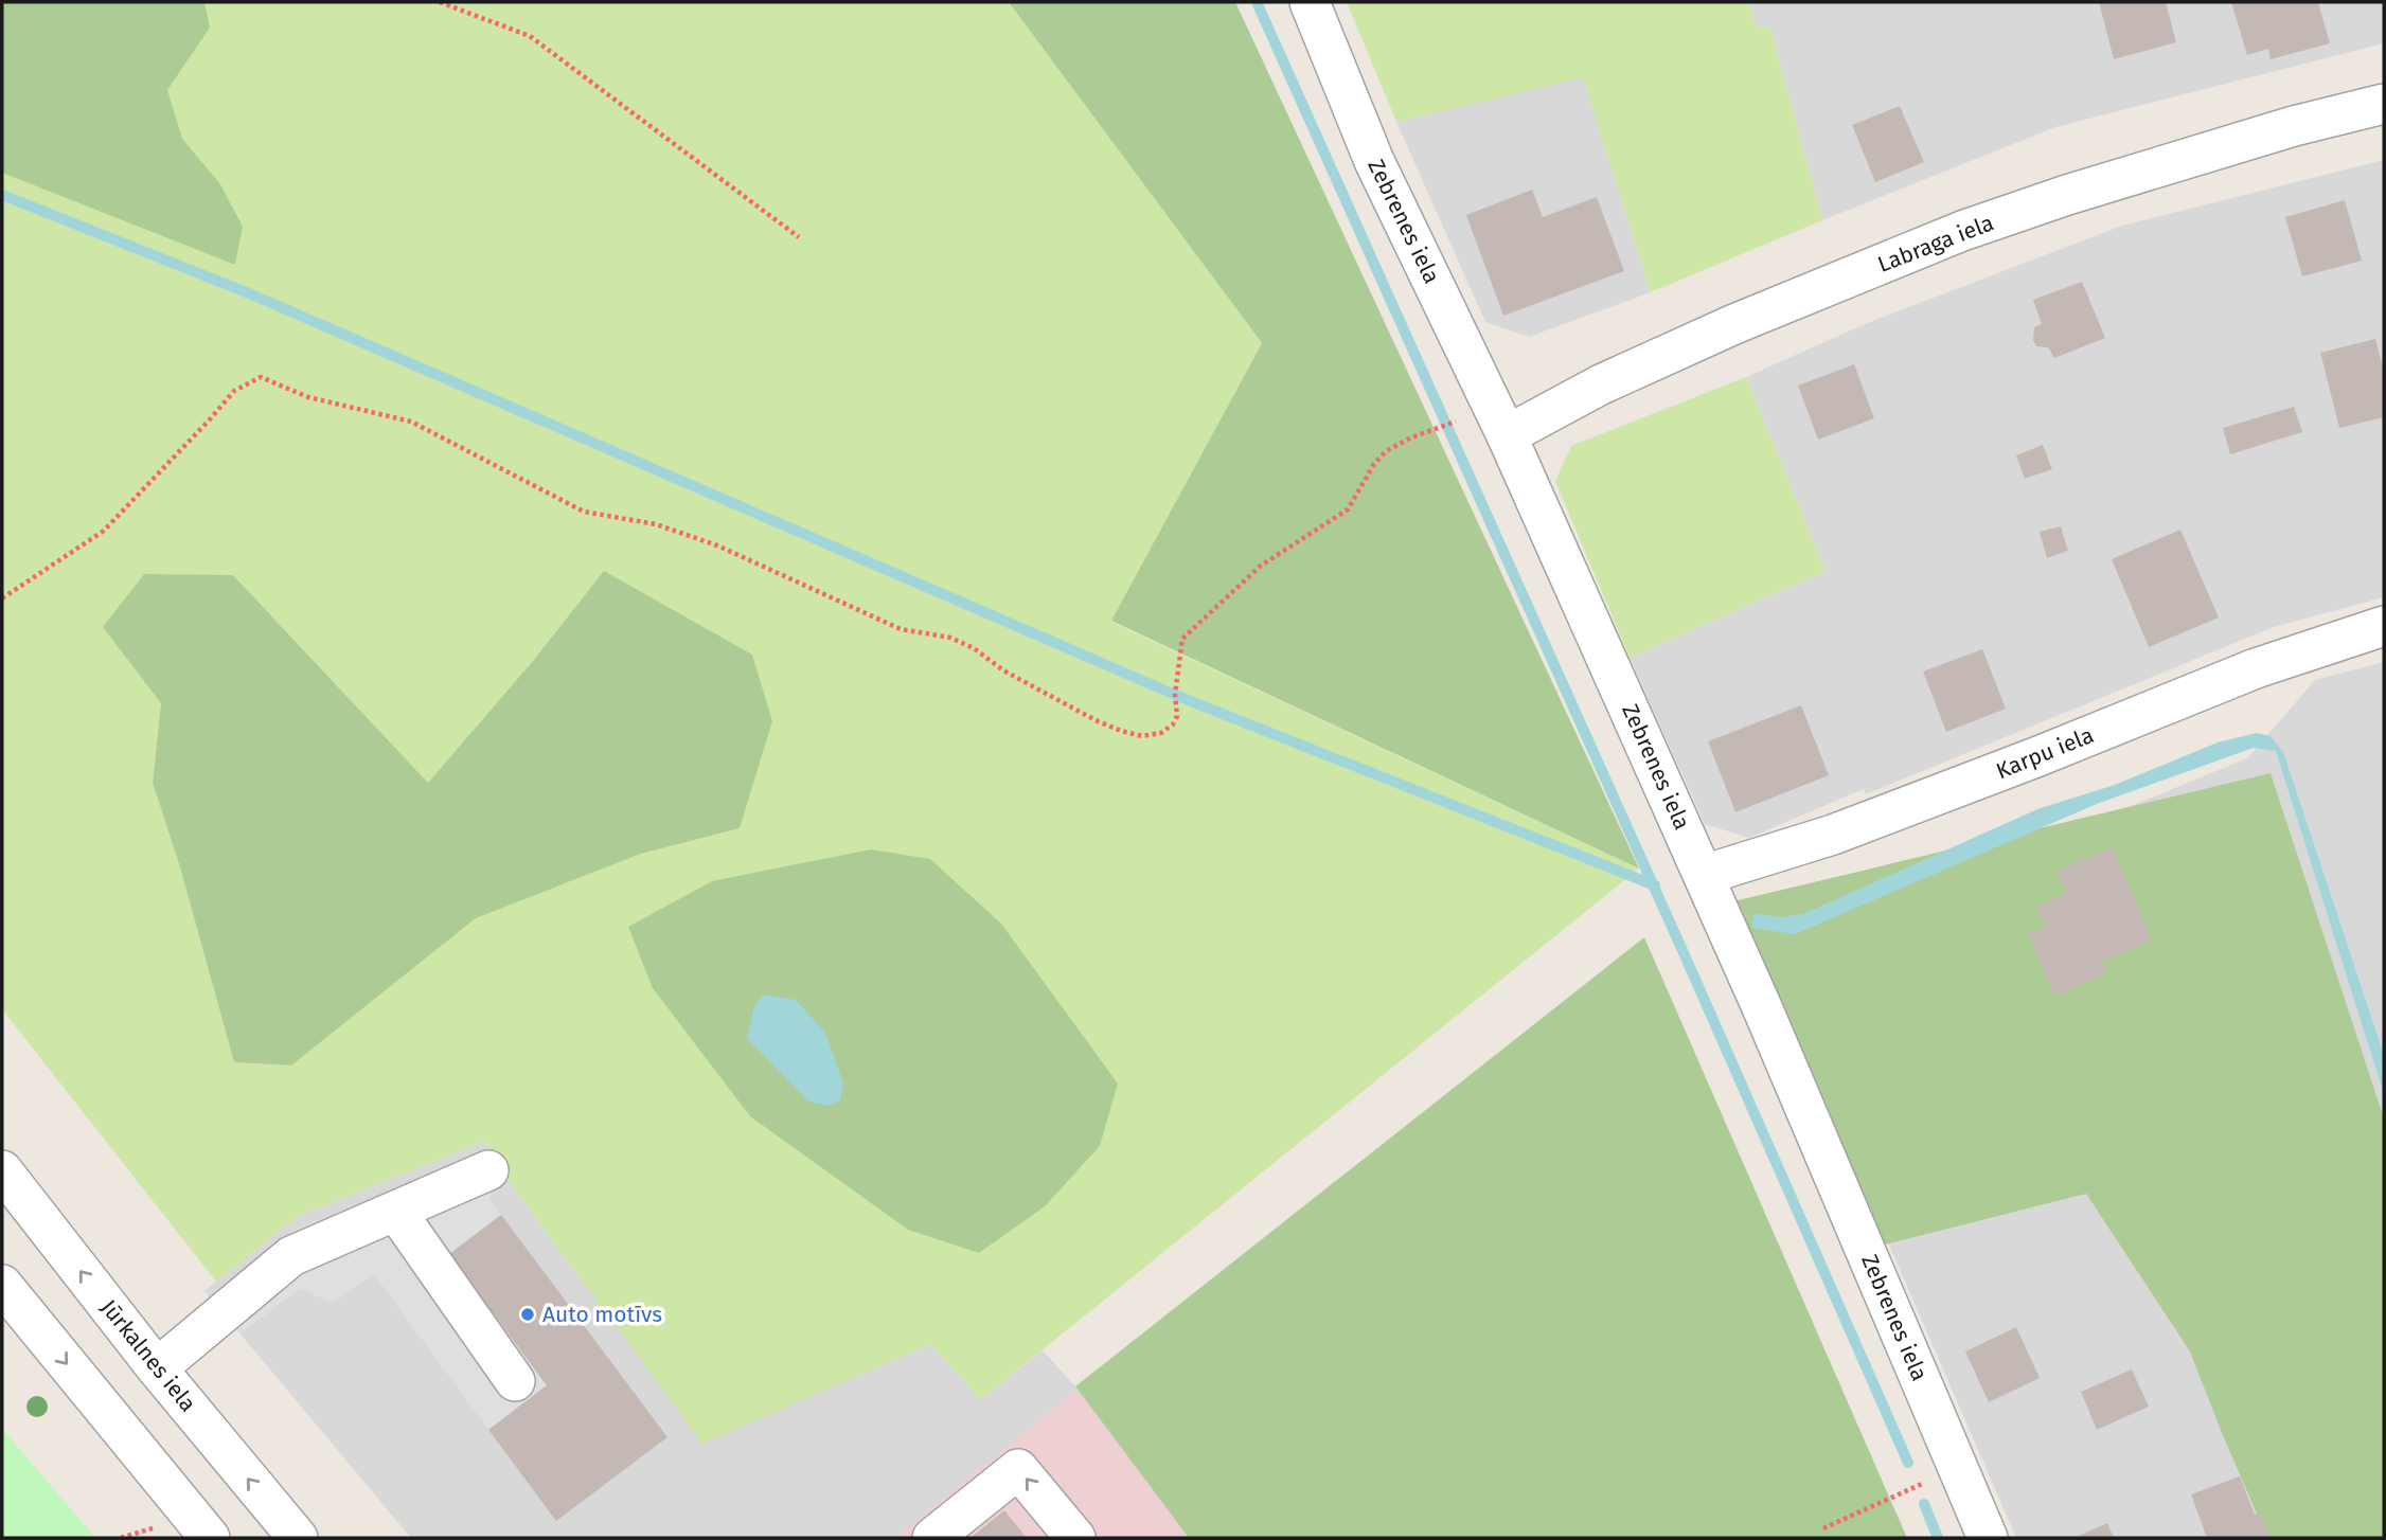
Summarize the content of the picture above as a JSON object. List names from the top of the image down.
{
  "streets": {
    "street": [
      "Zebrenes iela",
      "Labraga iela",
      "Karpu iela",
      "Jūrkalnes iela"
    ]
  },
  "crossings": [
    ["Zebrenes iela", "Labraga iela"],
    ["Zebrenes iela", "Karpu iela"]
  ],
  "places": ["Auto motīvs"]
}
